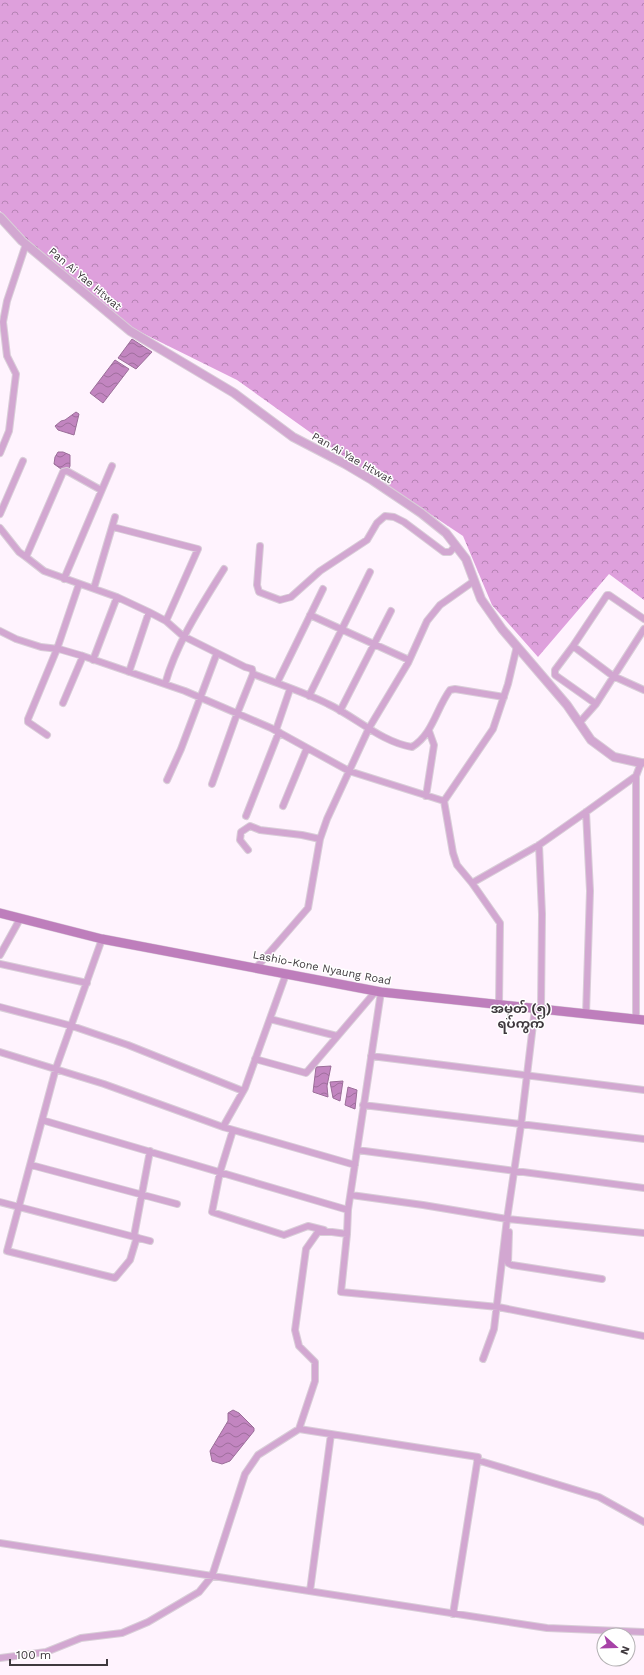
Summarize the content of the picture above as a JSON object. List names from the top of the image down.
{
  "streets": {
    "main road": ["Lashio-Kone Nyaung Road"],
    "street": ["Pan Ai Yae Htwat"]
  },
  "districts": ["အမှတ် (၅) ရပ်ကွက်"],
  "scale_bar": "100 m",
  "north": "right"
}
